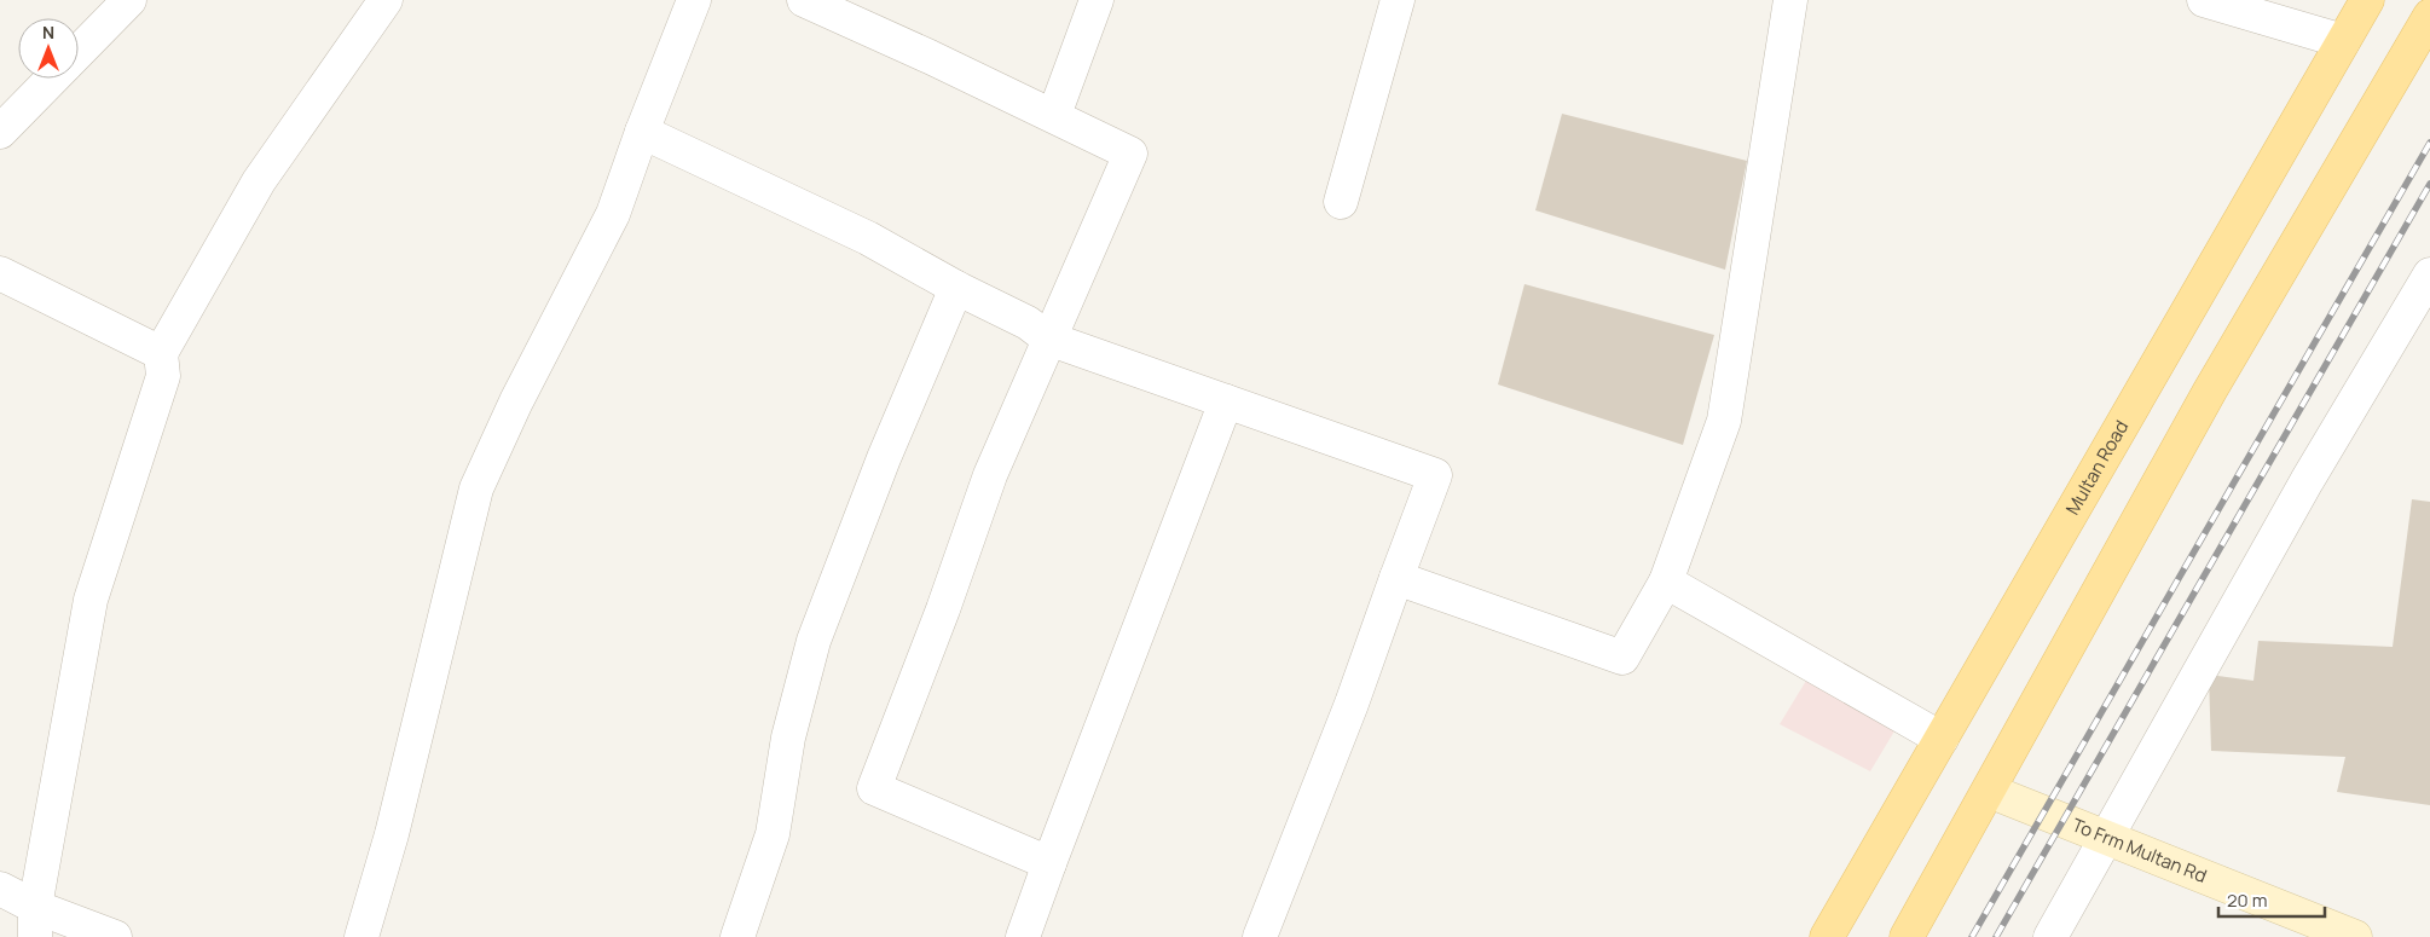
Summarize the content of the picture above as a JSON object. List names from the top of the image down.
{
  "streets": {
    "main road": ["Multan Road"],
    "street": ["To Frm Multan Rd"]
  },
  "scale_bar": "20 m",
  "north": "top"
}
